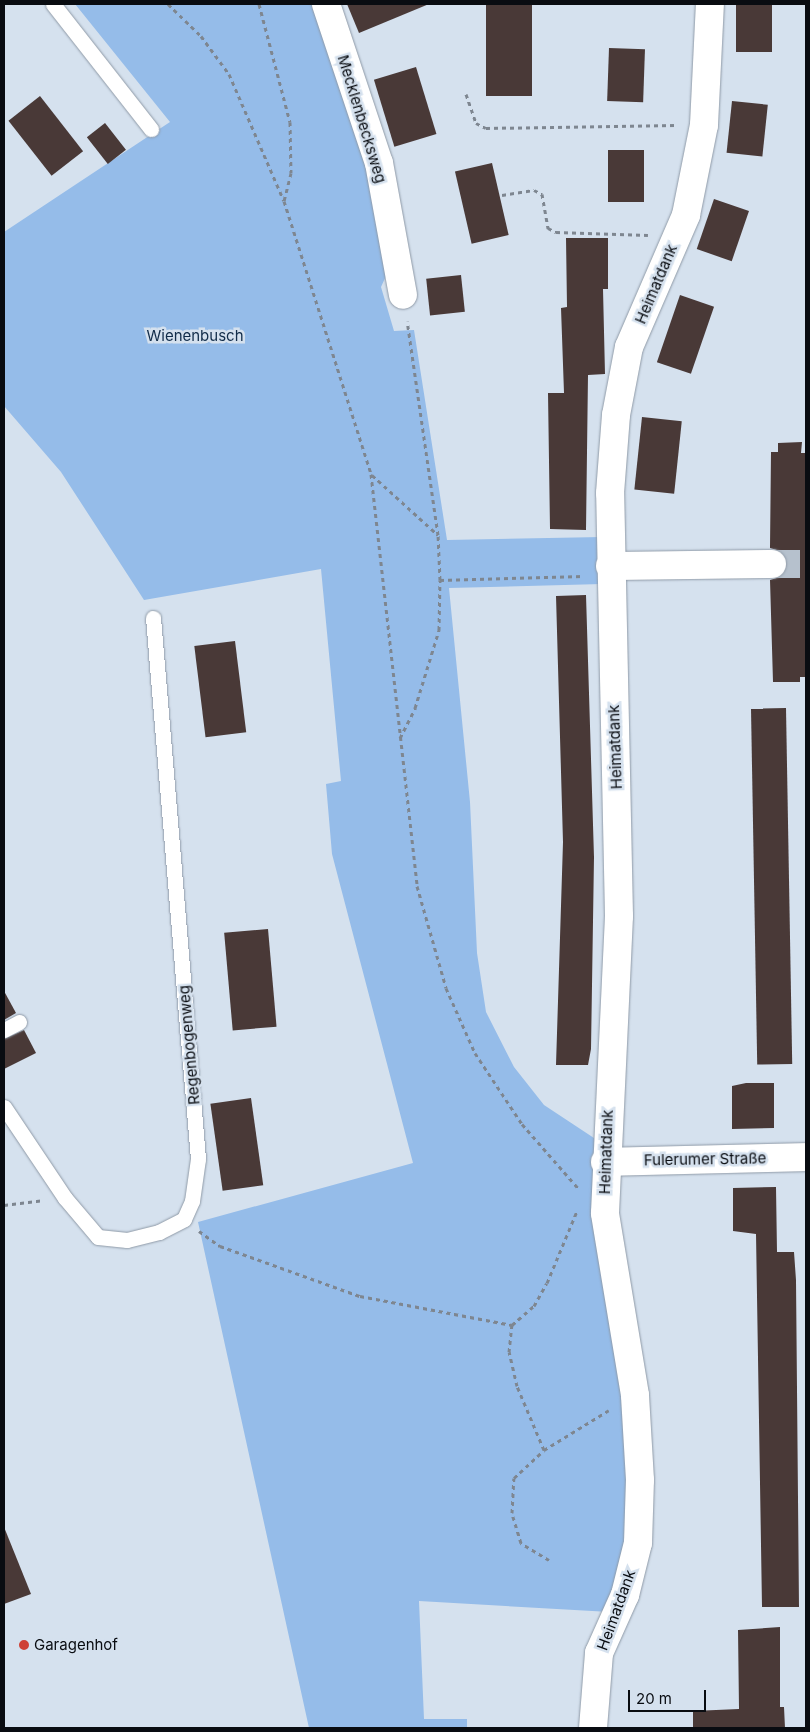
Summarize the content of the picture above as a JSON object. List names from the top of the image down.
{
  "streets": {
    "street": ["Mecklenbecksweg", "Heimatdank", "Fulerumer Straße"],
    "lane": ["Regenbogenweg"]
  },
  "crossings": [
    ["Heimatdank", "Fulerumer Straße"]
  ],
  "parks": ["Wienenbusch"],
  "places": ["Garagenhof"],
  "scale_bar": "20 m"
}
